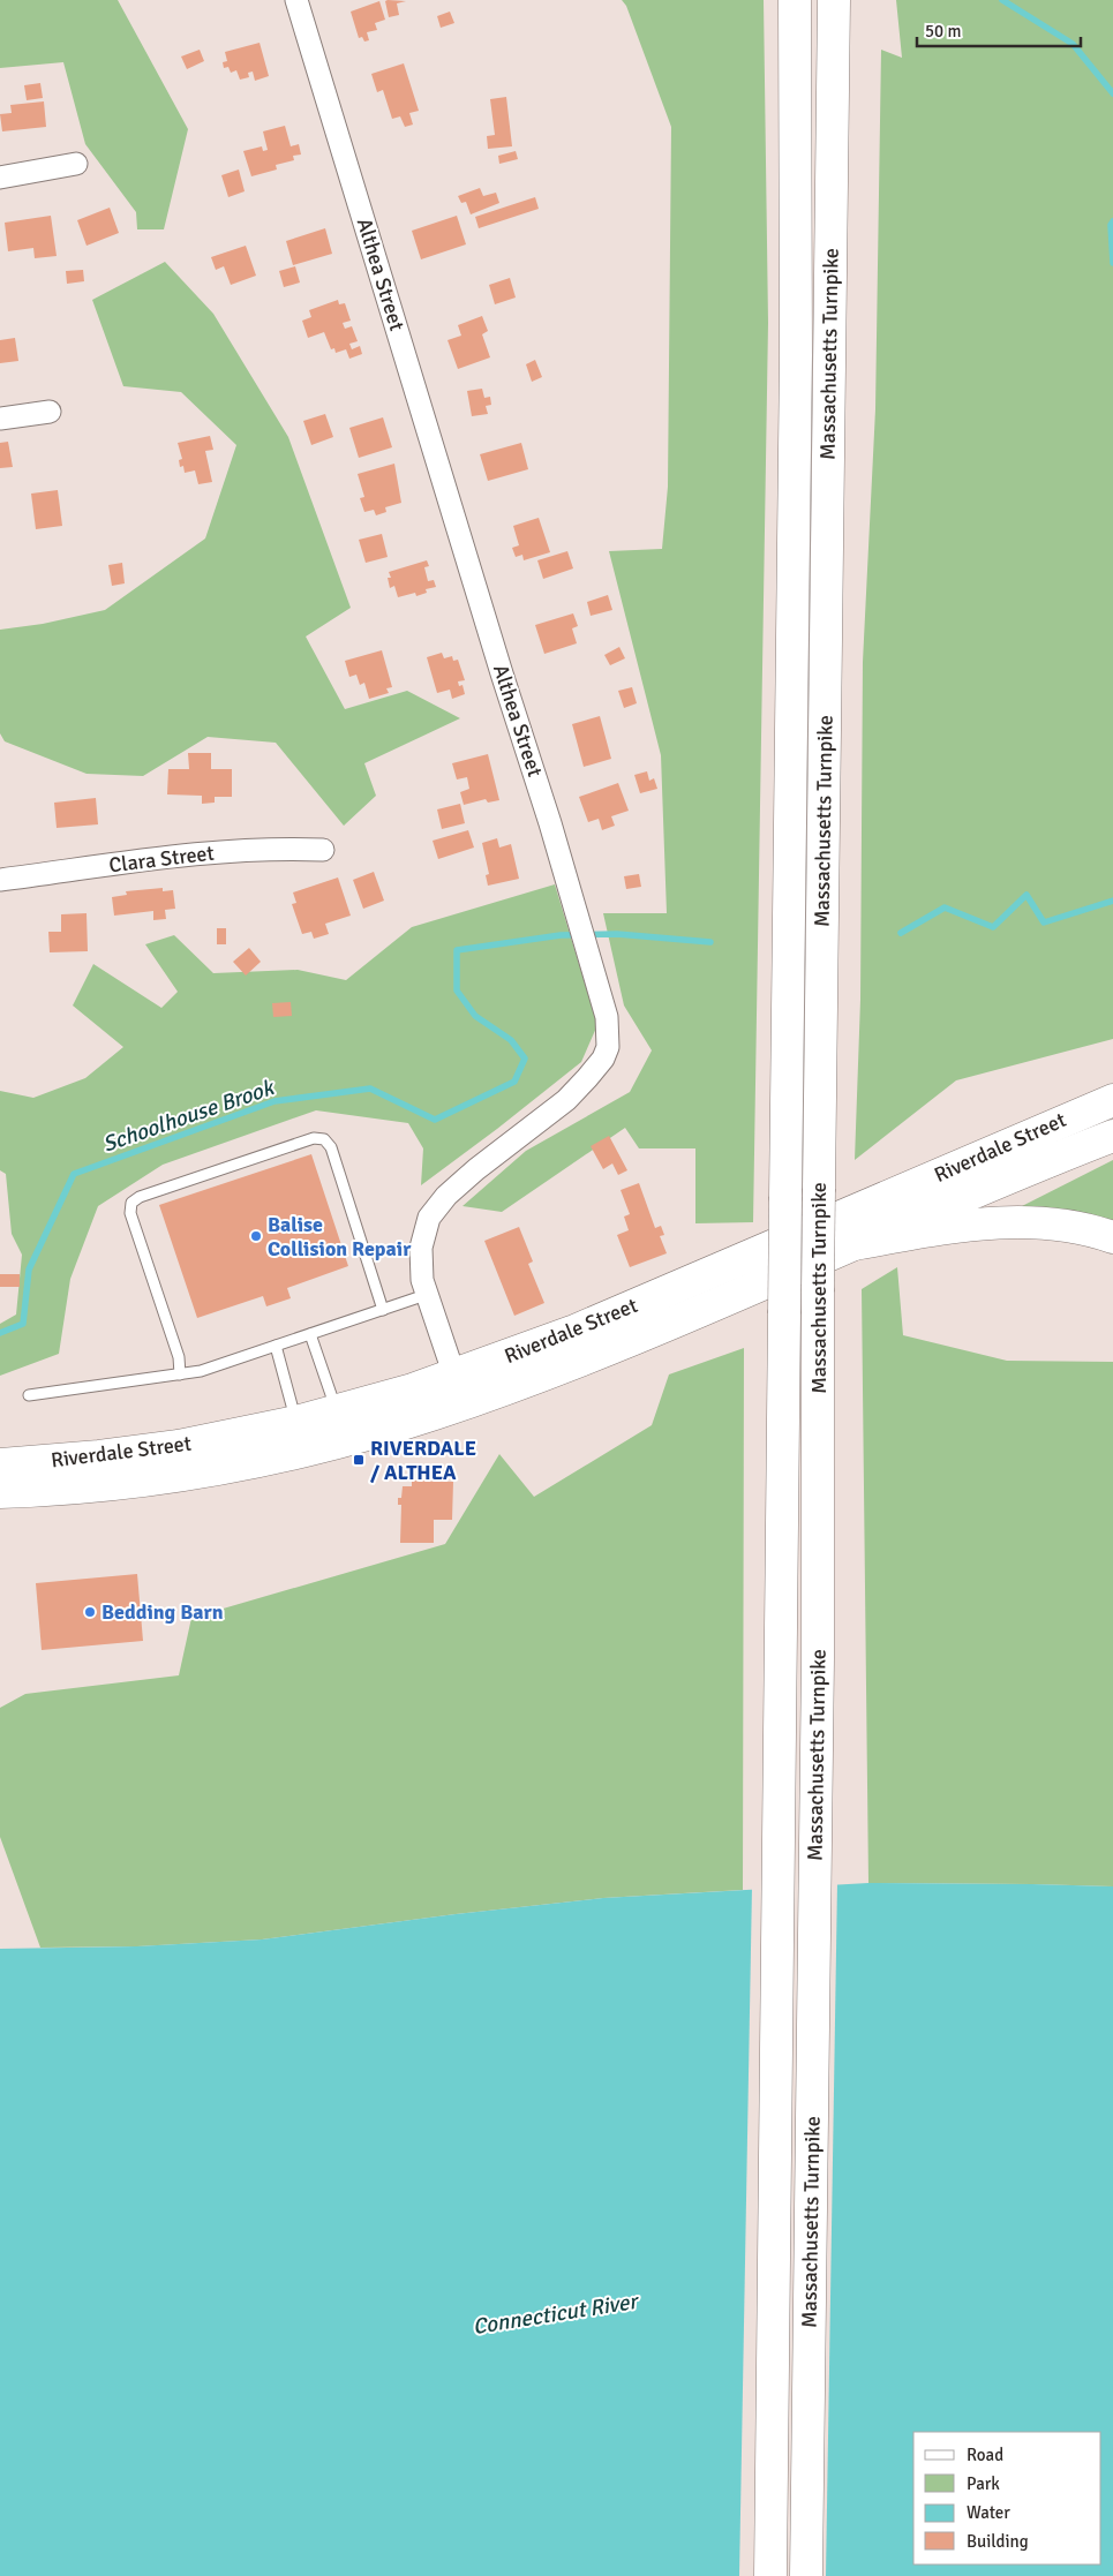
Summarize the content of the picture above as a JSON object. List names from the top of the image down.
{
  "streets": {
    "main road": ["Massachusetts Turnpike", "Riverdale Street"],
    "street": ["Althea Street", "Clara Street"]
  },
  "crossings": [
    ["Althea Street", "Riverdale Street"]
  ],
  "water": ["Schoolhouse Brook", "Connecticut River"],
  "places": {
    "other": ["Balise Collision Repair", "Bedding Barn"],
    "transit": ["RIVERDALE / ALTHEA"]
  },
  "legend": [
    "Road",
    "Park",
    "Water",
    "Building"
  ],
  "scale_bar": "50 m"
}
